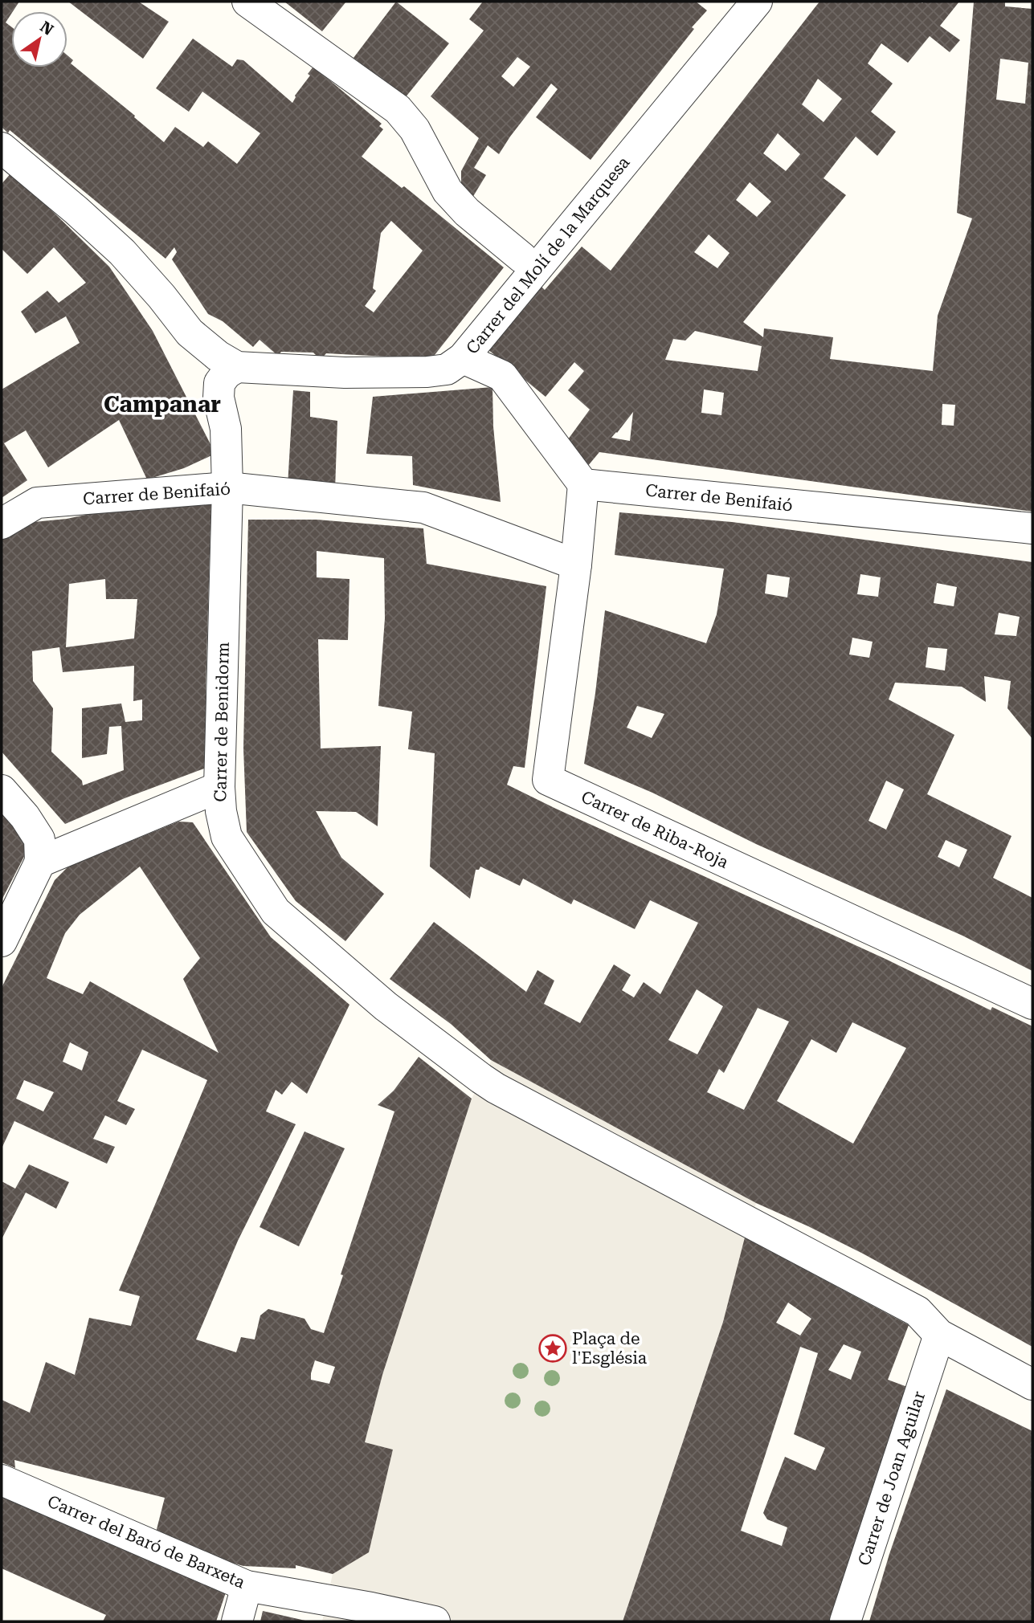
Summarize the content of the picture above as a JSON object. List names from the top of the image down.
{
  "streets": {
    "street": [
      "Carrer del Molí de la Marquesa",
      "Carrer de Benifaió",
      "Carrer de Benidorm",
      "Carrer de Riba-Roja",
      "Carrer de Joan Aguilar",
      "Carrer del Baró de Barxeta"
    ]
  },
  "crossings": [
    ["Carrer del Molí de la Marquesa", "Carrer de Benidorm"],
    ["Carrer de Benifaió", "Carrer de Benidorm"],
    ["Carrer de Benifaió", "Carrer de Riba-Roja"],
    ["Carrer de Benidorm", "Carrer de Joan Aguilar"]
  ],
  "districts": ["Campanar"],
  "places": {
    "place": ["Plaça de l'Església"]
  },
  "north": "top right"
}
